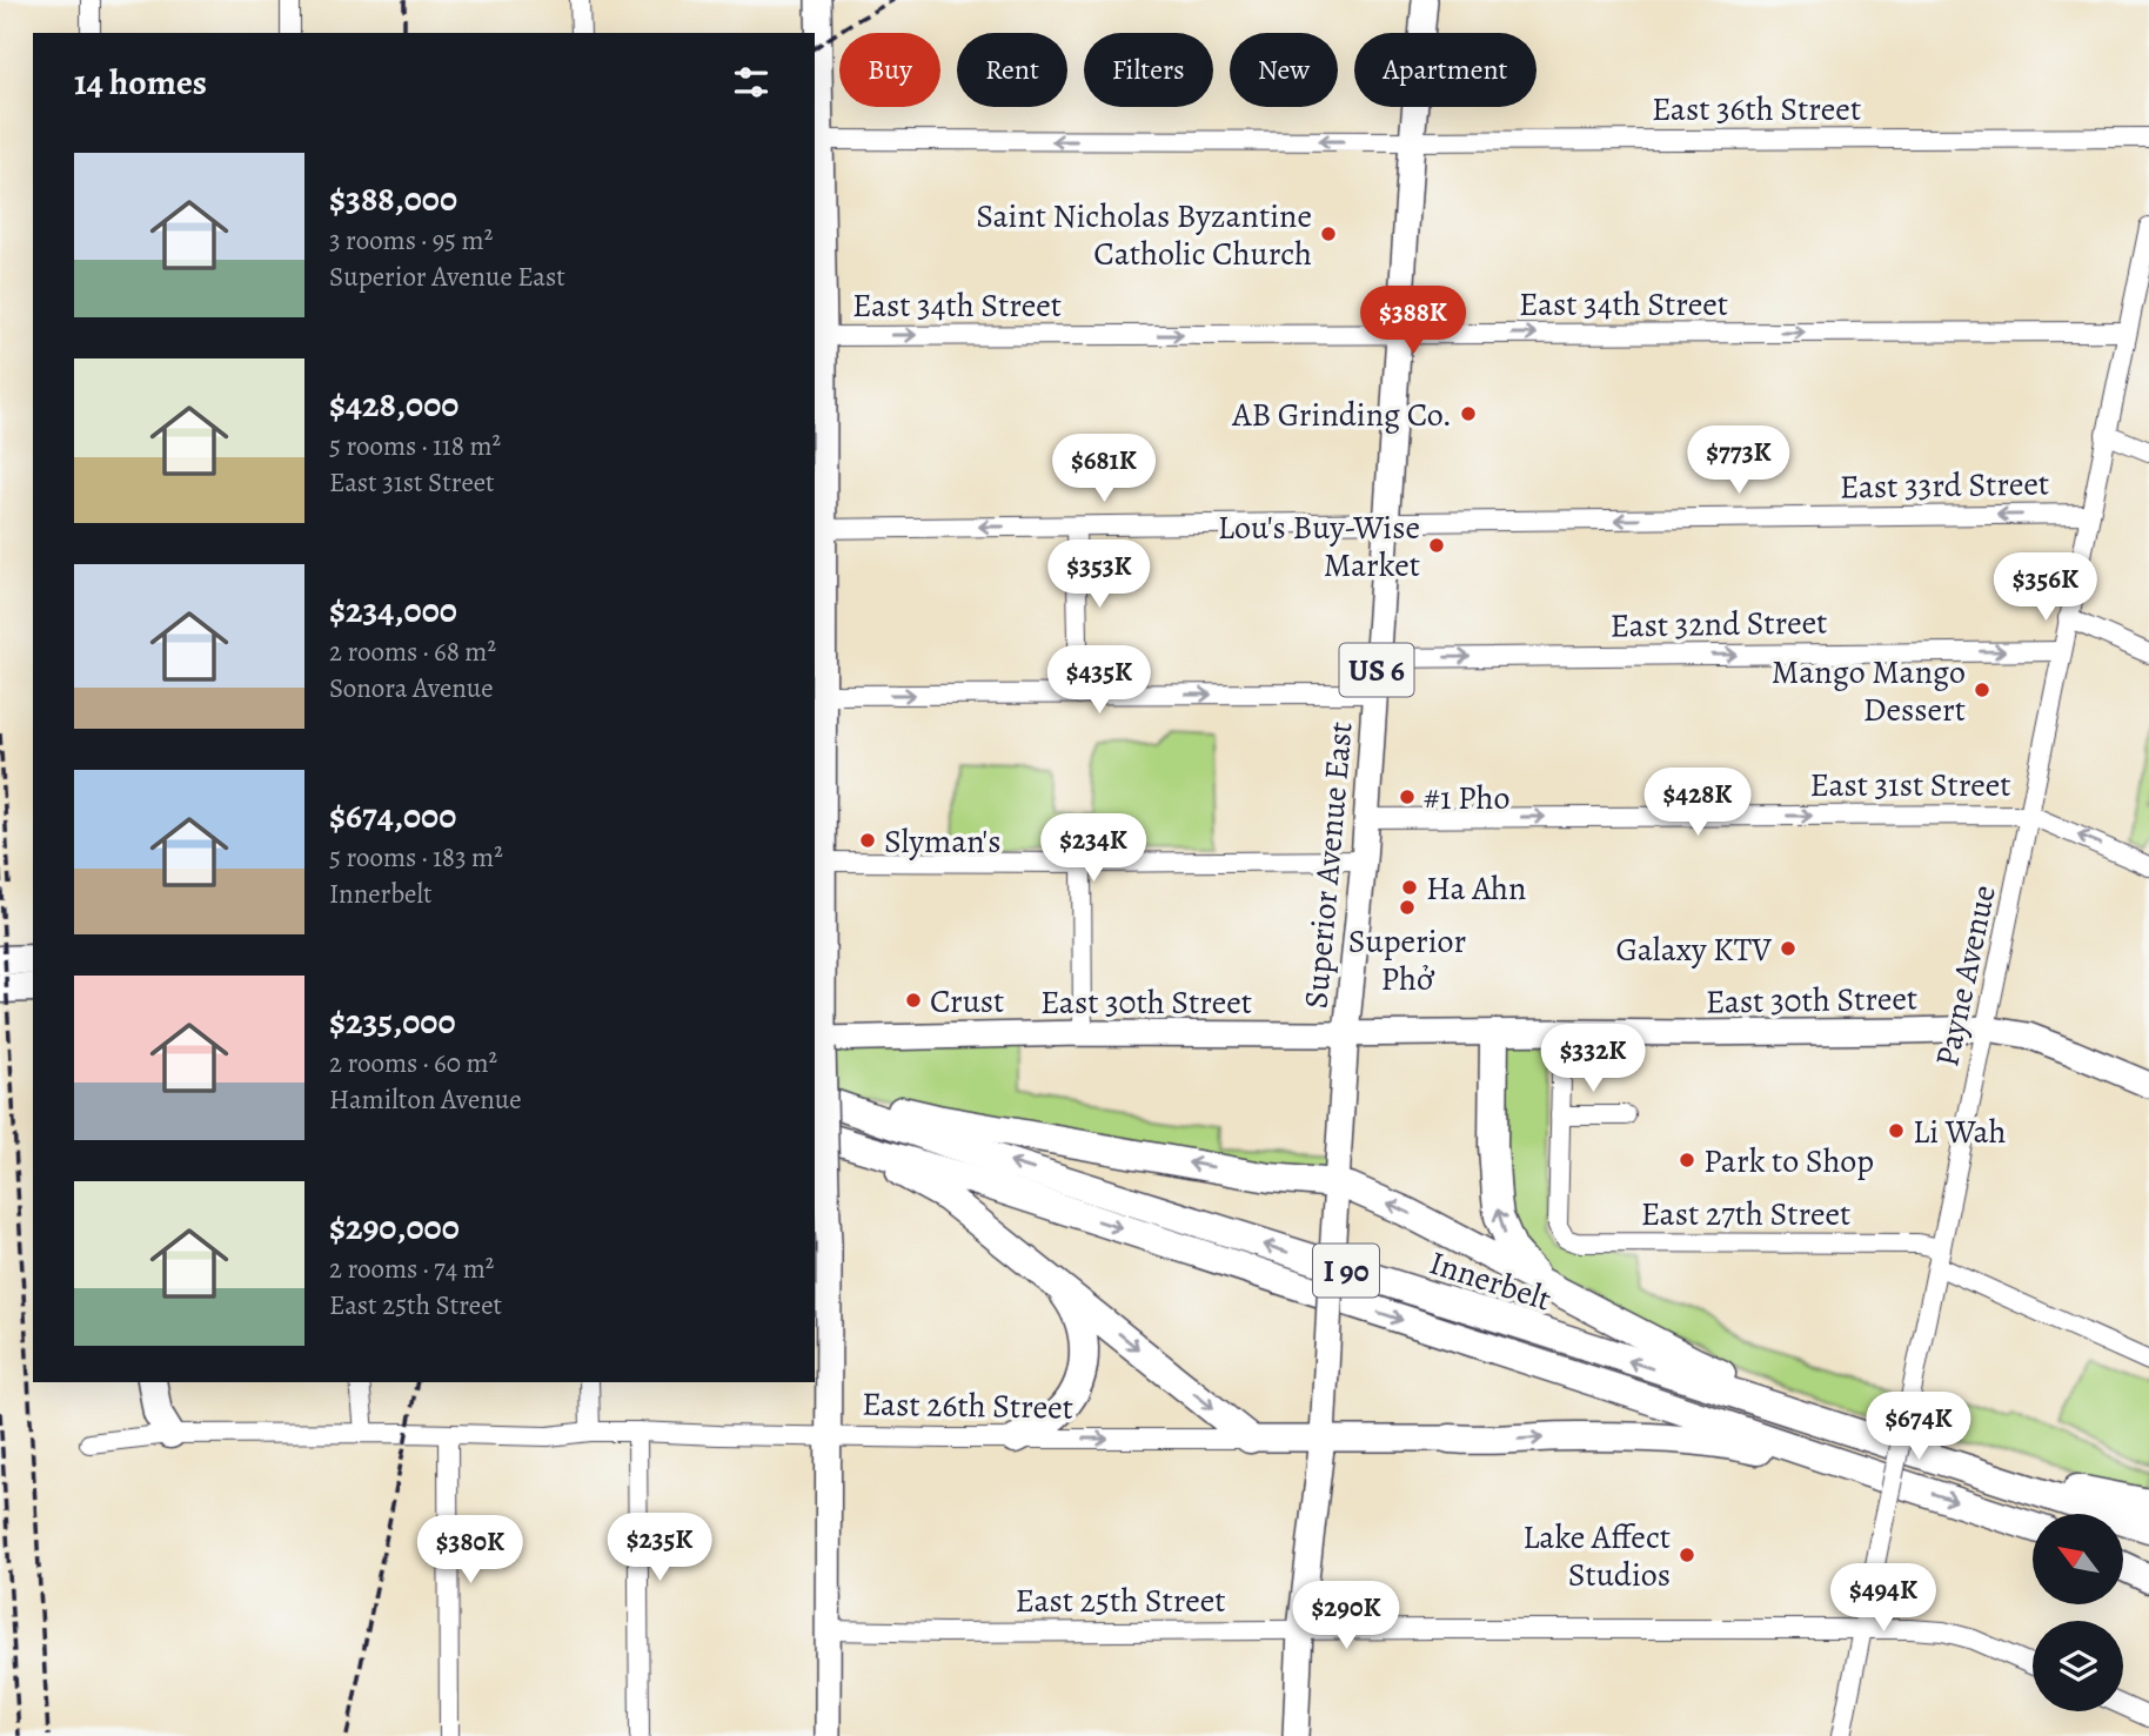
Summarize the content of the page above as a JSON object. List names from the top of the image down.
{
  "streets": {
    "highway": ["I 90", "Innerbelt"],
    "main road": [
      "US 6",
      "Superior Avenue East",
      "East 30th Street",
      "East 26th Street"
    ],
    "street": [
      "East 36th Street",
      "East 34th Street",
      "East 33rd Street",
      "East 32nd Street",
      "East 31st Street",
      "Payne Avenue",
      "East 27th Street",
      "East 25th Street"
    ]
  },
  "crossings": [
    ["East 36th Street", "Superior Avenue East"],
    ["East 34th Street", "Superior Avenue East"],
    ["East 34th Street", "Payne Avenue"],
    ["East 33rd Street", "Superior Avenue East"],
    ["East 33rd Street", "Payne Avenue"],
    ["East 32nd Street", "Superior Avenue East"],
    ["East 32nd Street", "Payne Avenue"],
    ["East 31st Street", "Superior Avenue East"],
    ["East 31st Street", "Payne Avenue"],
    ["Superior Avenue East", "East 30th Street"],
    ["Superior Avenue East", "East 26th Street"],
    ["Superior Avenue East", "East 25th Street"],
    ["Payne Avenue", "East 30th Street"],
    ["Payne Avenue", "East 27th Street"],
    ["Payne Avenue", "East 25th Street"]
  ],
  "one_way": [
    "East 36th Street",
    "East 34th Street",
    "East 33rd Street",
    "East 32nd Street"
  ],
  "places": [
    "Saint Nicholas Byzantine Catholic Church",
    "AB Grinding Co.",
    "Lou's Buy-Wise Market",
    "Mango Mango Dessert",
    "#1 Pho",
    "Slyman's",
    "Ha Ahn",
    "Superior Phở",
    "Galaxy KTV",
    "Crust",
    "Li Wah",
    "Park to Shop",
    "Lake Affect Studios"
  ],
  "north": "top left",
  "page": {
    "chip": [
      "Buy",
      "Rent",
      "Filters",
      "New",
      "Apartment"
    ],
    "heading": "14 homes",
    "list": [
      {
        "name": "$388,000",
        "note": "3 rooms · 95 m² · Superior Avenue East"
      },
      {
        "name": "$428,000",
        "note": "5 rooms · 118 m² · East 31st Street"
      },
      {
        "name": "$234,000",
        "note": "2 rooms · 68 m² · Sonora Avenue"
      },
      {
        "name": "$674,000",
        "note": "5 rooms · 183 m² · Innerbelt"
      },
      {
        "name": "$235,000",
        "note": "2 rooms · 60 m² · Hamilton Avenue"
      },
      {
        "name": "$290,000",
        "note": "2 rooms · 74 m² · East 25th Street"
      }
    ],
    "price": [
      "$388K",
      "$773K",
      "$681K",
      "$353K",
      "$356K",
      "$435K",
      "$428K",
      "$234K",
      "$332K",
      "$674K",
      "$235K",
      "$380K",
      "$494K",
      "$290K"
    ]
  }
}
